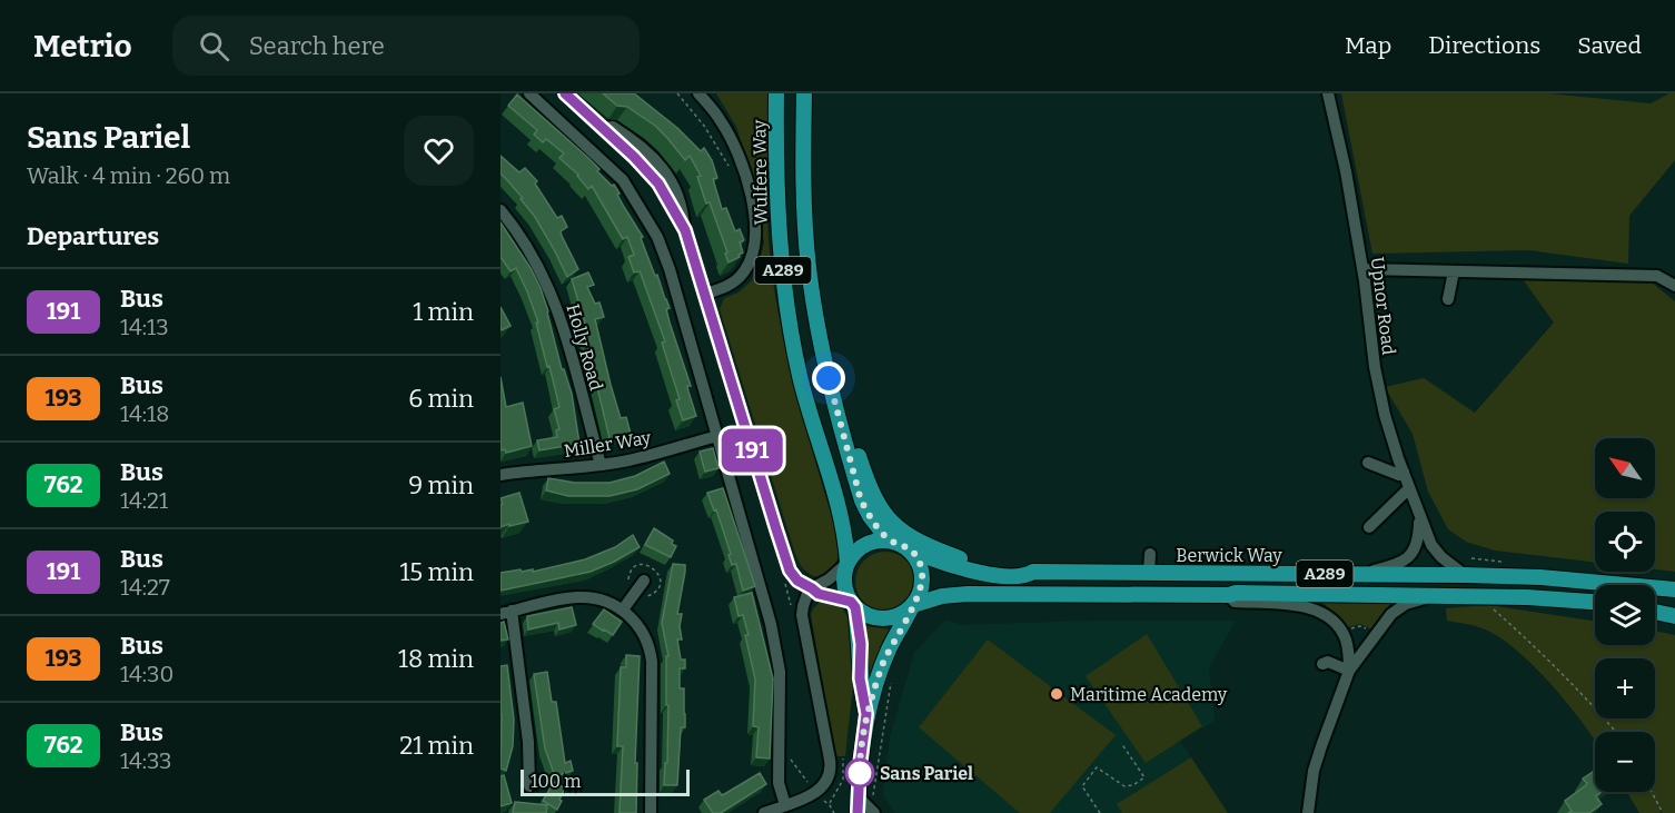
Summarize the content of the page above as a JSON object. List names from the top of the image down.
{
  "streets": {
    "main road": ["Wulfere Way", "A289", "Berwick Way"],
    "street": ["Upnor Road", "Holly Road", "Miller Way"]
  },
  "crossings": [
    ["Wulfere Way", "A289"],
    ["Wulfere Way", "Berwick Way"],
    ["A289", "Berwick Way"],
    ["Upnor Road", "Berwick Way"],
    ["Holly Road", "Miller Way"]
  ],
  "places": ["Maritime Academy", "Sans Pariel"],
  "lines": ["bus line 191"],
  "scale_bar": "100 m",
  "north": "top left",
  "page": {
    "header": "Metrio",
    "search": "Search here",
    "nav": ["Map", "Directions", "Saved"],
    "heading": [
      ["Sans Pariel", "Walk · 4 min · 260 m"],
      "Departures"
    ],
    "on_map": "191",
    "list": [
      {
        "mark": "191",
        "name": "Bus",
        "note": "14:13",
        "value": "1 min"
      },
      {
        "mark": "193",
        "name": "Bus",
        "note": "14:18",
        "value": "6 min"
      },
      {
        "mark": "762",
        "name": "Bus",
        "note": "14:21",
        "value": "9 min"
      },
      {
        "mark": "191",
        "name": "Bus",
        "note": "14:27",
        "value": "15 min"
      },
      {
        "mark": "193",
        "name": "Bus",
        "note": "14:30",
        "value": "18 min"
      },
      {
        "mark": "762",
        "name": "Bus",
        "note": "14:33",
        "value": "21 min"
      }
    ],
    "map_buttons": ["+", "−"],
    "scale": "100 m"
  }
}
